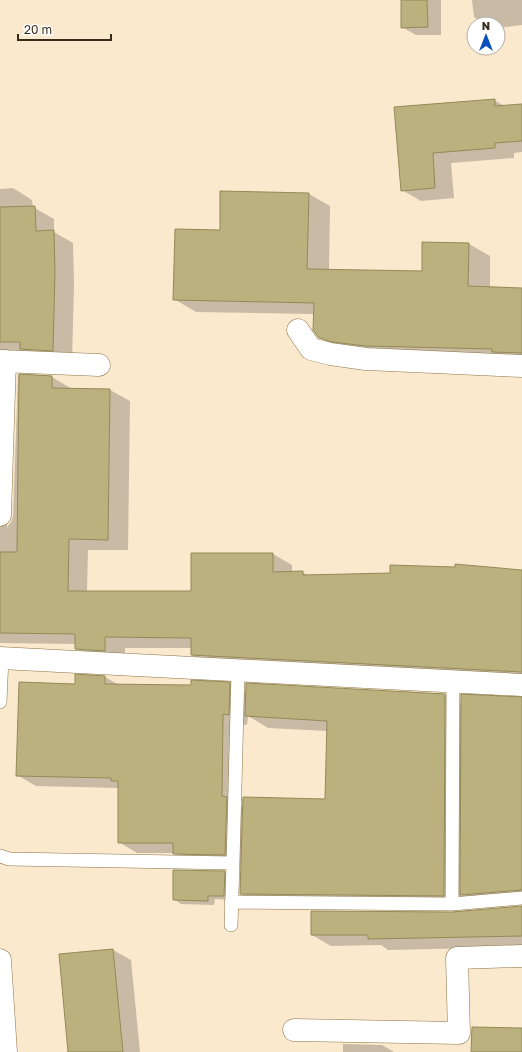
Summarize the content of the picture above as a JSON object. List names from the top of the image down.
{
  "scale_bar": "20 m",
  "north": "top"
}
